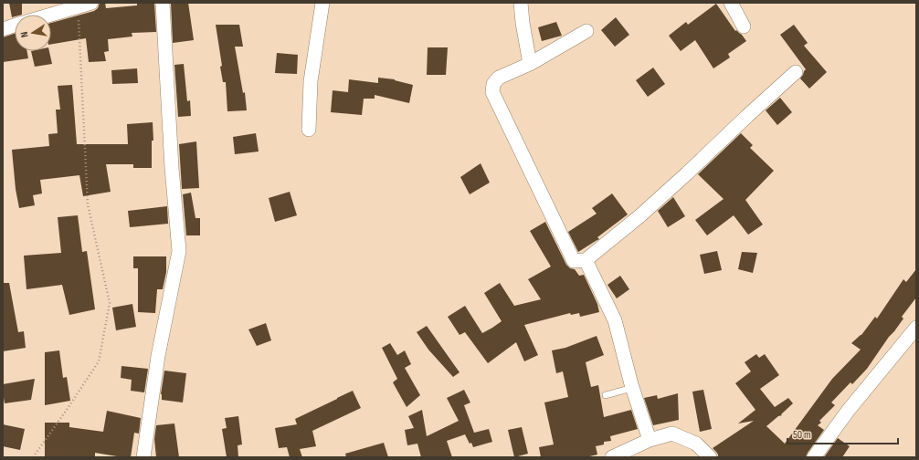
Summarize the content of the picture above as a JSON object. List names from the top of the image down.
{
  "scale_bar": "50 m",
  "north": "left"
}
